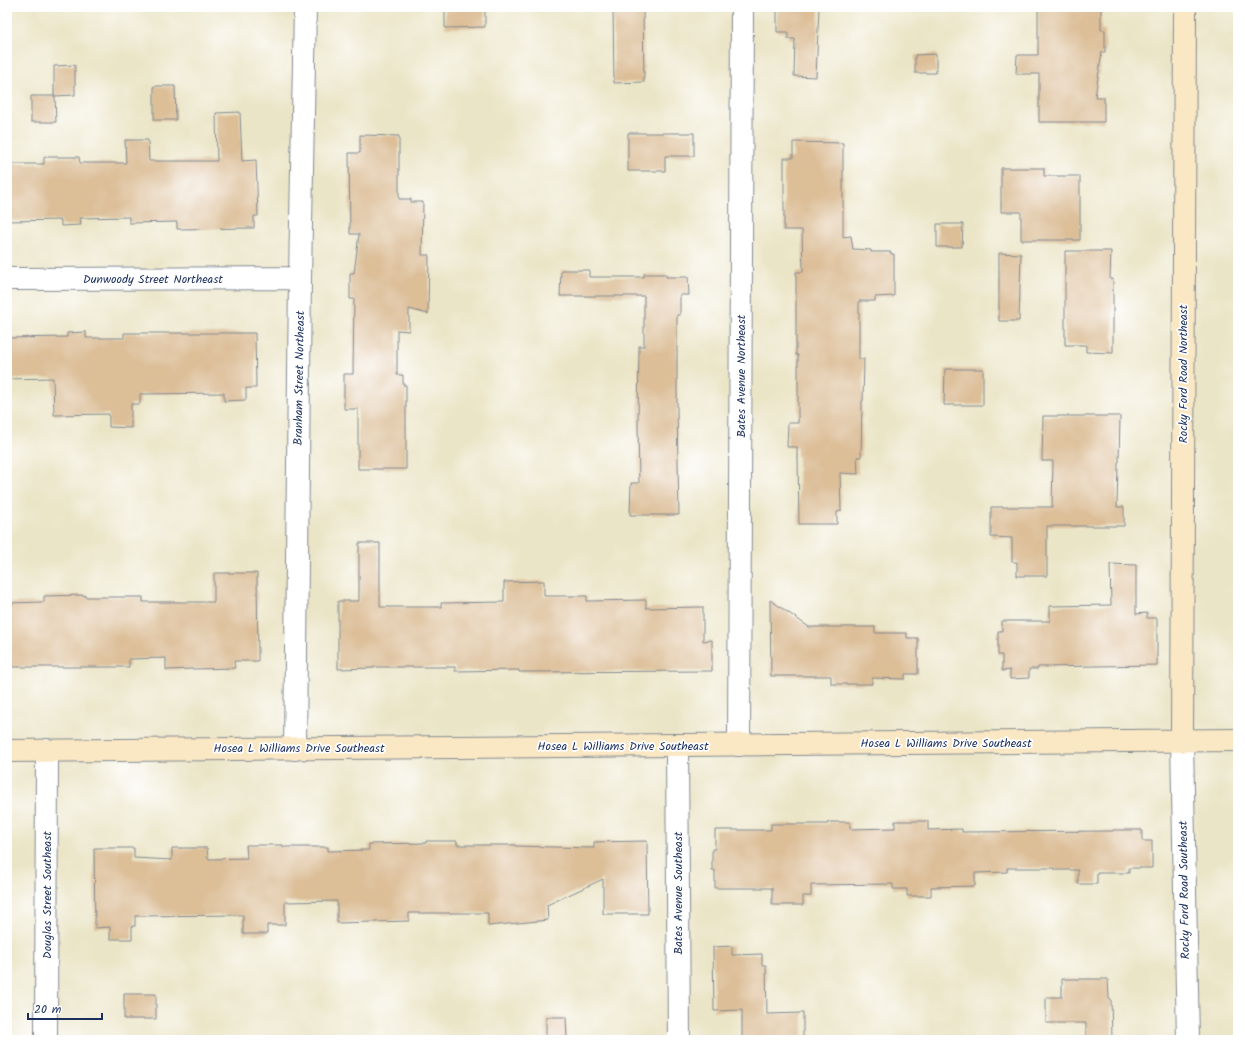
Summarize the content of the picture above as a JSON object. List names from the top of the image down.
{
  "streets": {
    "street": [
      "Dunwoody Street Northeast",
      "Rocky Ford Road Northeast",
      "Bates Avenue Northeast",
      "Branham Street Northeast",
      "Hosea L Williams Drive Southeast",
      "Rocky Ford Road Southeast",
      "Bates Avenue Southeast",
      "Douglas Street Southeast"
    ]
  },
  "crossings": [
    ["Dunwoody Street Northeast", "Branham Street Northeast"],
    ["Rocky Ford Road Northeast", "Hosea L Williams Drive Southeast"],
    ["Rocky Ford Road Northeast", "Rocky Ford Road Southeast"],
    ["Bates Avenue Northeast", "Hosea L Williams Drive Southeast"],
    ["Branham Street Northeast", "Hosea L Williams Drive Southeast"],
    ["Hosea L Williams Drive Southeast", "Rocky Ford Road Southeast"],
    ["Hosea L Williams Drive Southeast", "Bates Avenue Southeast"],
    ["Hosea L Williams Drive Southeast", "Douglas Street Southeast"]
  ],
  "scale_bar": "20 m"
}
